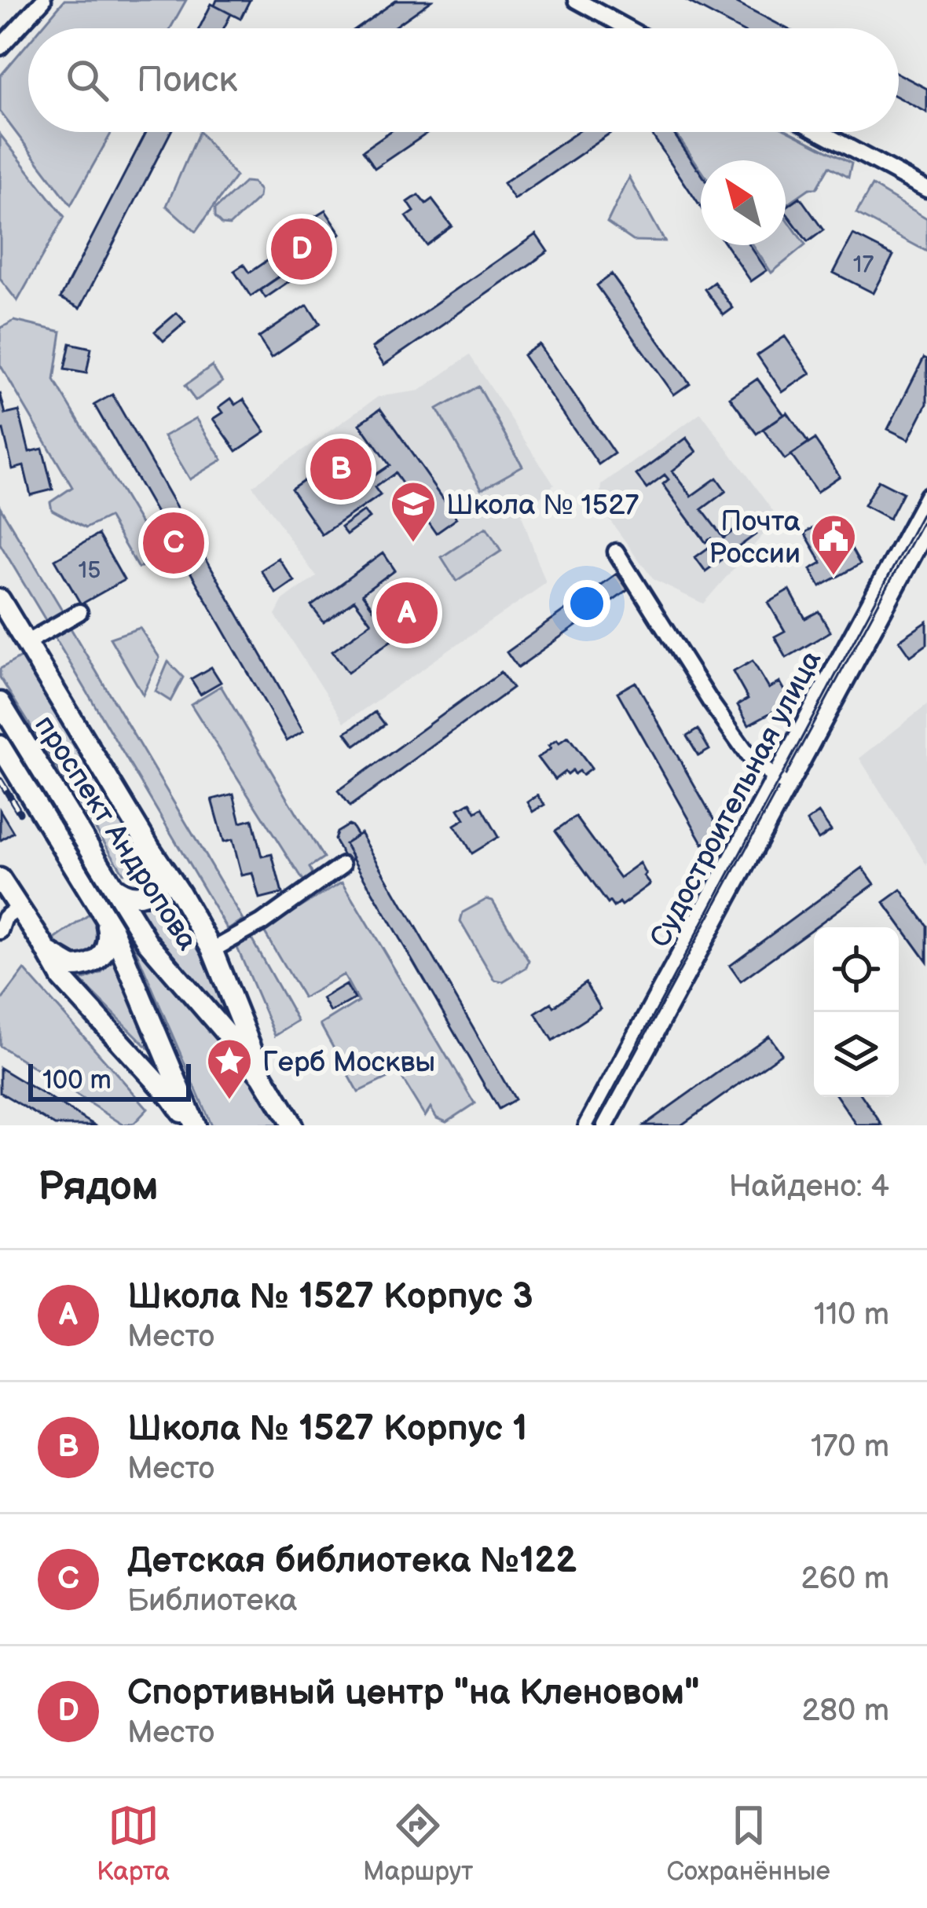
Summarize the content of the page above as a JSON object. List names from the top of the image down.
{
  "streets": {
    "main road": ["проспект Андропова"],
    "street": ["Судостроительная улица"]
  },
  "places": {
    "school or university": ["Школа № 1527"],
    "public building": ["Почта России"],
    "place": ["Герб Москвы"]
  },
  "house_numbers": ["17", "15"],
  "scale_bar": "100 m",
  "north": "top left",
  "page": {
    "search": "Поиск",
    "pins": [
      "D",
      "B",
      "C",
      "A"
    ],
    "scale": "100 m",
    "heading": ["Рядом", "Найдено: 4"],
    "list": [
      {
        "mark": "A",
        "name": "Школа № 1527 Корпус 3",
        "note": "Место",
        "value": "110 m"
      },
      {
        "mark": "B",
        "name": "Школа № 1527 Корпус 1",
        "note": "Место",
        "value": "170 m"
      },
      {
        "mark": "C",
        "name": "Детская библиотека №122",
        "note": "Библиотека",
        "value": "260 m"
      },
      {
        "mark": "D",
        "name": "Спортивный центр \"на Кленовом\"",
        "note": "Место",
        "value": "280 m"
      }
    ],
    "nav": ["Карта", "Маршрут", "Сохранённые"]
  }
}
